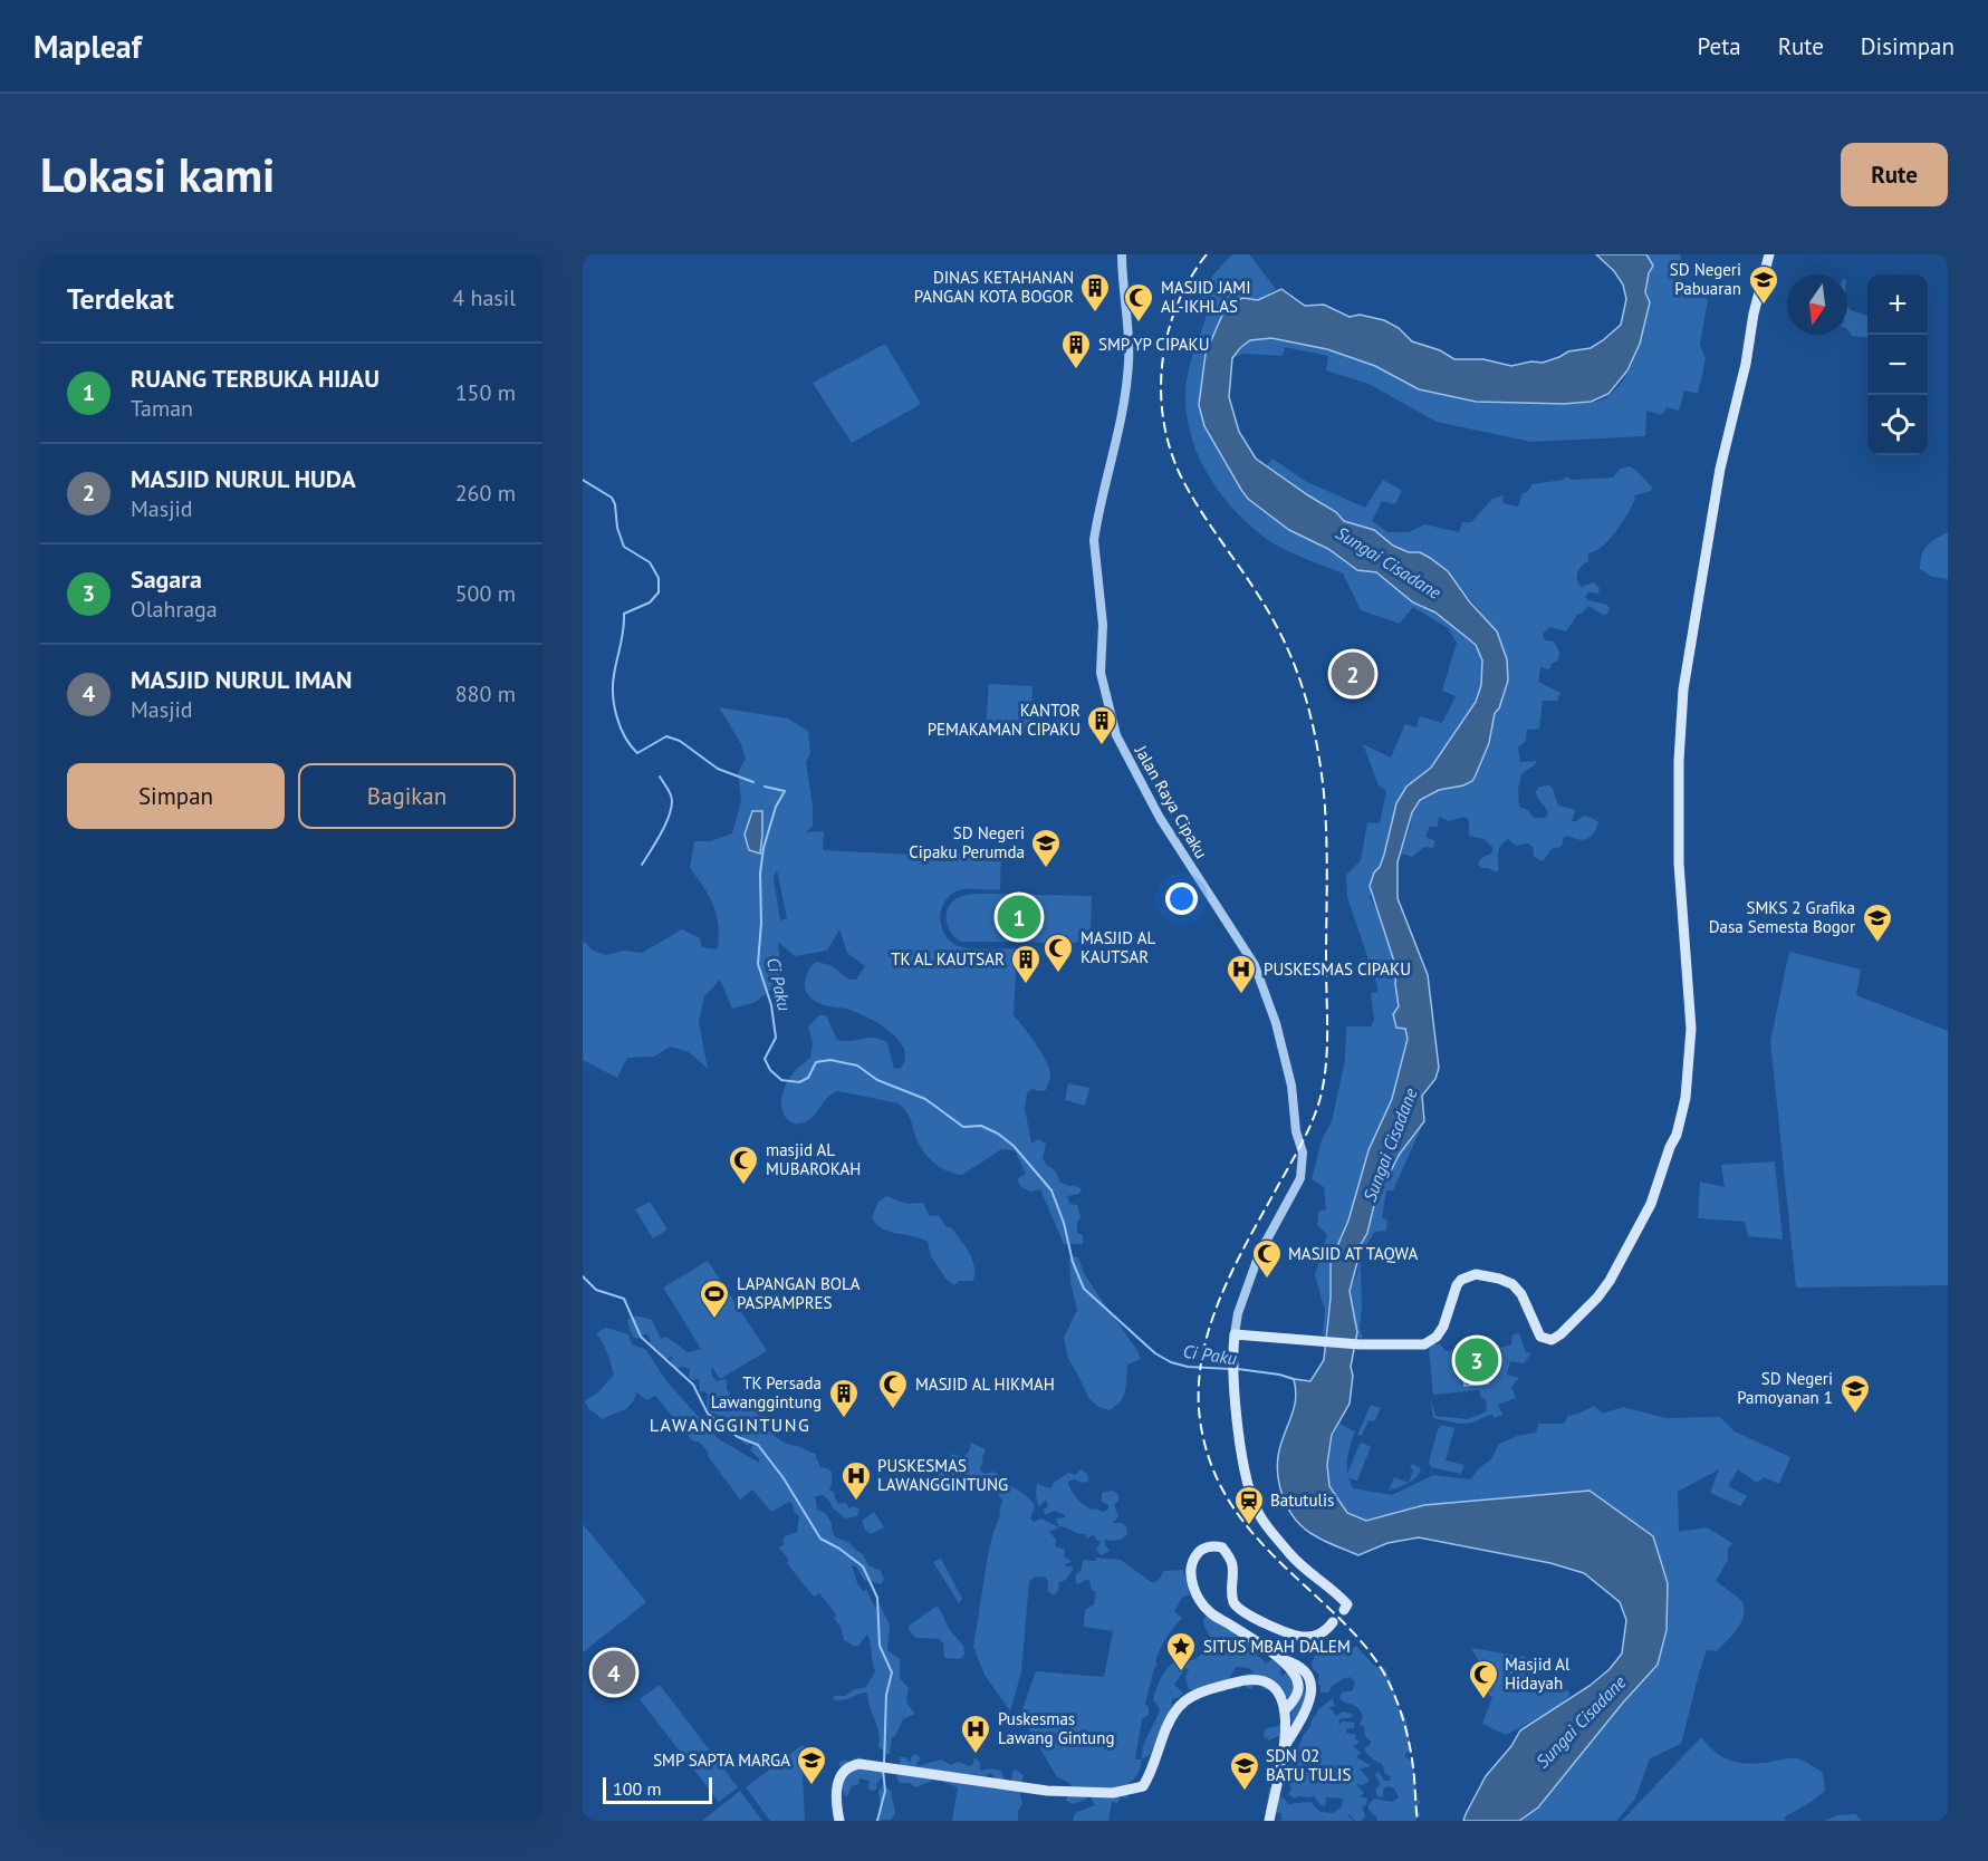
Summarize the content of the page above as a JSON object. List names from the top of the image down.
{
  "streets": {
    "street": ["Jalan Raya Cipaku"]
  },
  "districts": ["LAWANGGINTUNG"],
  "water": ["Sungai Cisadane", "Ci Paku"],
  "places": {
    "school or university": [
      "SD Negeri Pabuaran",
      "SD Negeri Cipaku Perumda",
      "SMKS 2 Grafika Dasa Semesta Bogor",
      "SD Negeri Pamoyanan 1",
      "SMP SAPTA MARGA",
      "SDN 02 BATU TULIS"
    ],
    "building": [
      "DINAS KETAHANAN PANGAN KOTA BOGOR",
      "SMP YP CIPAKU",
      "KANTOR PEMAKAMAN CIPAKU",
      "TK AL KAUTSAR",
      "TK Persada Lawanggintung"
    ],
    "mosque": [
      "MASJID JAMI AL-IKHLAS",
      "MASJID AL KAUTSAR",
      "masjid AL MUBAROKAH",
      "MASJID AT TAQWA",
      "MASJID AL HIKMAH",
      "Masjid Al Hidayah"
    ],
    "hospital": ["PUSKESMAS CIPAKU", "PUSKESMAS LAWANGGINTUNG", "Puskesmas Lawang Gintung"],
    "sports": ["LAPANGAN BOLA PASPAMPRES"],
    "station": ["Batutulis"],
    "place": ["SITUS MBAH DALEM"]
  },
  "scale_bar": "100 m",
  "north": "bottom",
  "page": {
    "header": "Mapleaf",
    "nav": ["Peta", "Rute", "Disimpan"],
    "buttons": [
      "Rute",
      ["Simpan", "Bagikan"]
    ],
    "title": "Lokasi kami",
    "heading": ["Terdekat", "4 hasil"],
    "map_buttons": ["+", "−"],
    "list": [
      {
        "mark": "1",
        "name": "RUANG TERBUKA HIJAU",
        "note": "Taman",
        "value": "150 m"
      },
      {
        "mark": "2",
        "name": "MASJID NURUL HUDA",
        "note": "Masjid",
        "value": "260 m"
      },
      {
        "mark": "3",
        "name": "Sagara",
        "note": "Olahraga",
        "value": "500 m"
      },
      {
        "mark": "4",
        "name": "MASJID NURUL IMAN",
        "note": "Masjid",
        "value": "880 m"
      }
    ],
    "pins": [
      "2",
      "1",
      "3",
      "4"
    ],
    "scale": "100 m"
  }
}
